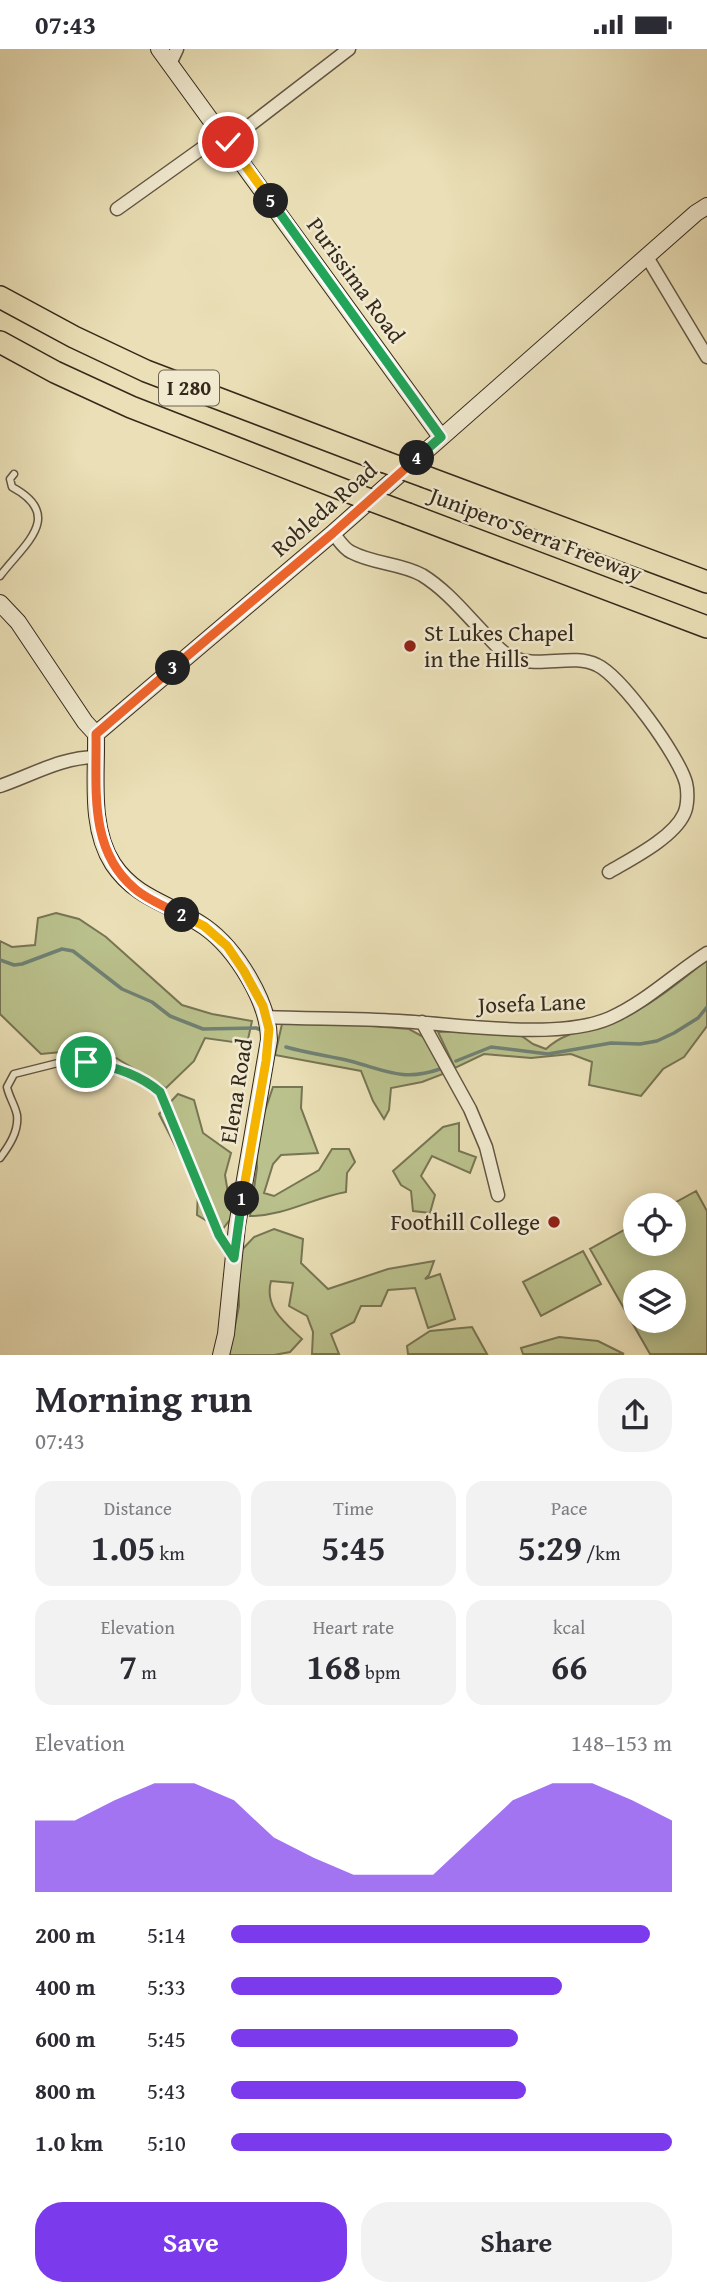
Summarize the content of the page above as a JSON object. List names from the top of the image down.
{
  "streets": {
    "highway": ["I 280", "Junipero Serra Freeway"],
    "street": [
      "Purissima Road",
      "Robleda Road",
      "Josefa Lane",
      "Elena Road"
    ]
  },
  "crossings": [
    ["Purissima Road", "Robleda Road"],
    ["Robleda Road", "Elena Road"],
    ["Josefa Lane", "Elena Road"]
  ],
  "places": ["St Lukes Chapel in the Hills", "Foothill College"],
  "page": {
    "status": "07:43",
    "pins": [
      "5",
      "4",
      "3",
      "2",
      "1"
    ],
    "heading": ["Morning run", "07:43"],
    "stats": [
      ["Distance", "1.05 km"],
      ["Time", "5:45"],
      ["Pace", "5:29 /km"],
      ["Elevation", "7 m"],
      ["Heart rate", "168 bpm"],
      ["kcal", "66"]
    ],
    "chart": ["Elevation", "148–153 m"],
    "list": [
      {
        "name": "200 m",
        "note": "5:14"
      },
      {
        "name": "400 m",
        "note": "5:33"
      },
      {
        "name": "600 m",
        "note": "5:45"
      },
      {
        "name": "800 m",
        "note": "5:43"
      },
      {
        "name": "1.0 km",
        "note": "5:10"
      }
    ],
    "buttons": ["Save", "Share"]
  }
}
